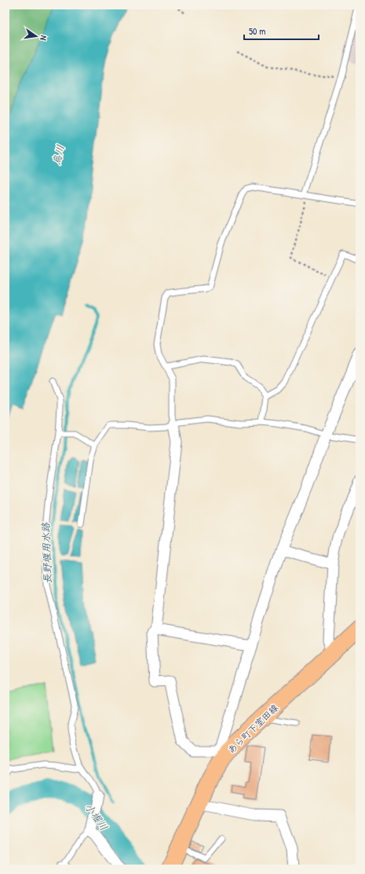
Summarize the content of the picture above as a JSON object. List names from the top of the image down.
{
  "streets": {
    "main road": ["あら町下室田線"]
  },
  "water": ["烏川", "長野堰用水路", "小堀川"],
  "scale_bar": "50 m",
  "north": "right"
}
